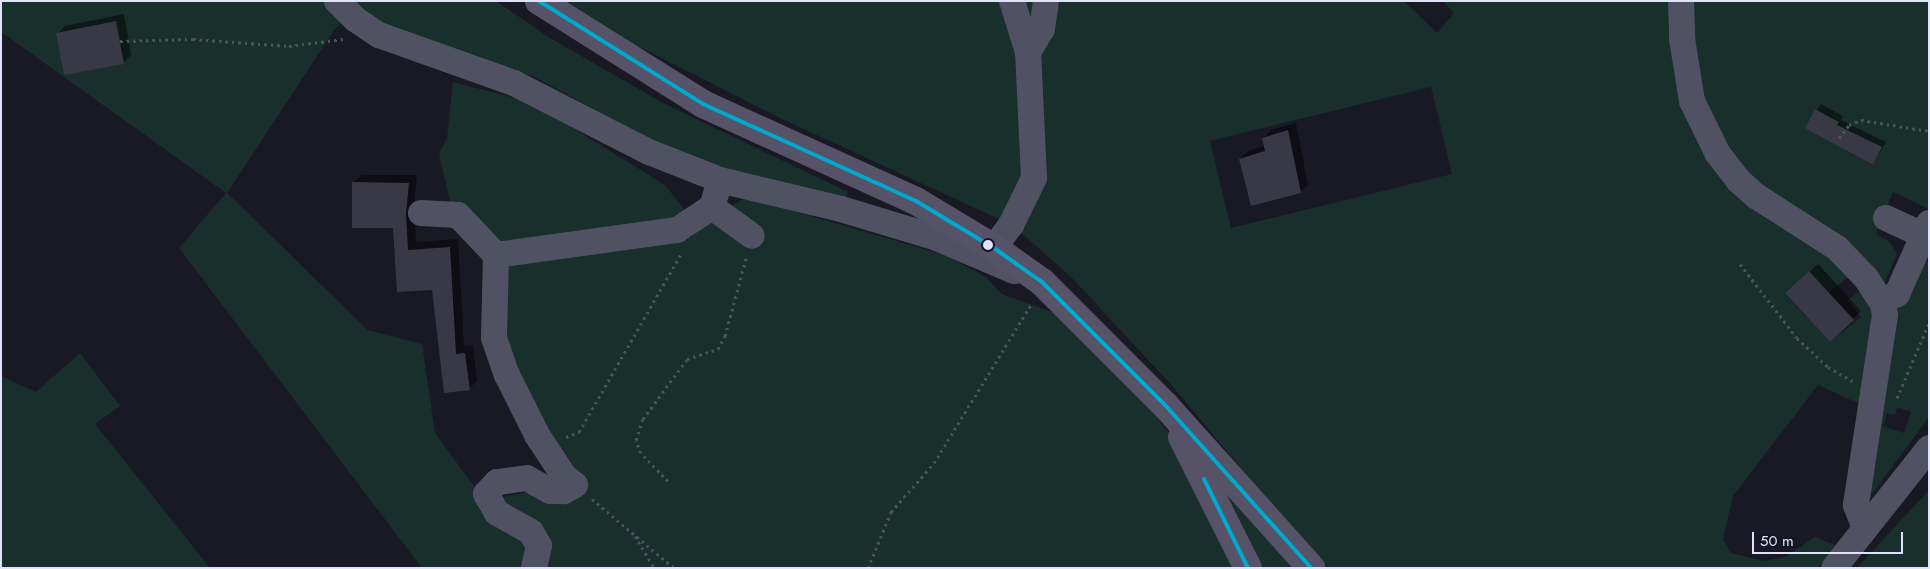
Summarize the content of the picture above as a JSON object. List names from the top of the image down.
{
  "scale_bar": "50 m"
}
